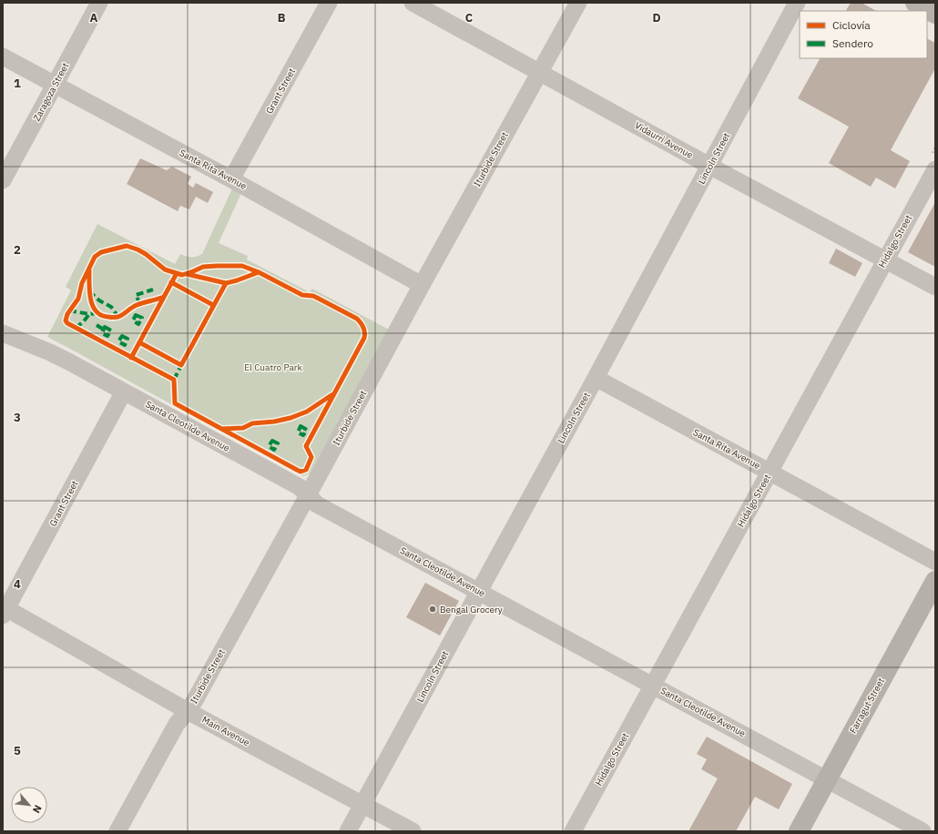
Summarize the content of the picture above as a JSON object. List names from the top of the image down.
{
  "streets": {
    "street": [
      "Grant Street",
      "Zaragoza Street",
      "Vidaurri Avenue",
      "Lincoln Street",
      "Iturbide Street",
      "Santa Rita Avenue",
      "Hidalgo Street",
      "Santa Cleotilde Avenue",
      "Farragut Street",
      "Main Avenue"
    ]
  },
  "crossings": [
    ["Grant Street", "Santa Rita Avenue"],
    ["Grant Street", "Santa Cleotilde Avenue"],
    ["Grant Street", "Main Avenue"],
    ["Zaragoza Street", "Santa Rita Avenue"],
    ["Vidaurri Avenue", "Lincoln Street"],
    ["Vidaurri Avenue", "Iturbide Street"],
    ["Vidaurri Avenue", "Hidalgo Street"],
    ["Lincoln Street", "Santa Rita Avenue"],
    ["Lincoln Street", "Santa Cleotilde Avenue"],
    ["Lincoln Street", "Main Avenue"],
    ["Iturbide Street", "Santa Rita Avenue"],
    ["Iturbide Street", "Santa Cleotilde Avenue"],
    ["Iturbide Street", "Main Avenue"],
    ["Santa Rita Avenue", "Hidalgo Street"],
    ["Hidalgo Street", "Santa Cleotilde Avenue"],
    ["Santa Cleotilde Avenue", "Farragut Street"]
  ],
  "parks": ["El Cuatro Park"],
  "places": ["Bengal Grocery"],
  "legend": ["Ciclovía", "Sendero"],
  "north": "bottom right",
  "grid": {
    "columns": [
      "A",
      "B",
      "C",
      "D"
    ],
    "rows": [
      "1",
      "2",
      "3",
      "4",
      "5"
    ]
  }
}
